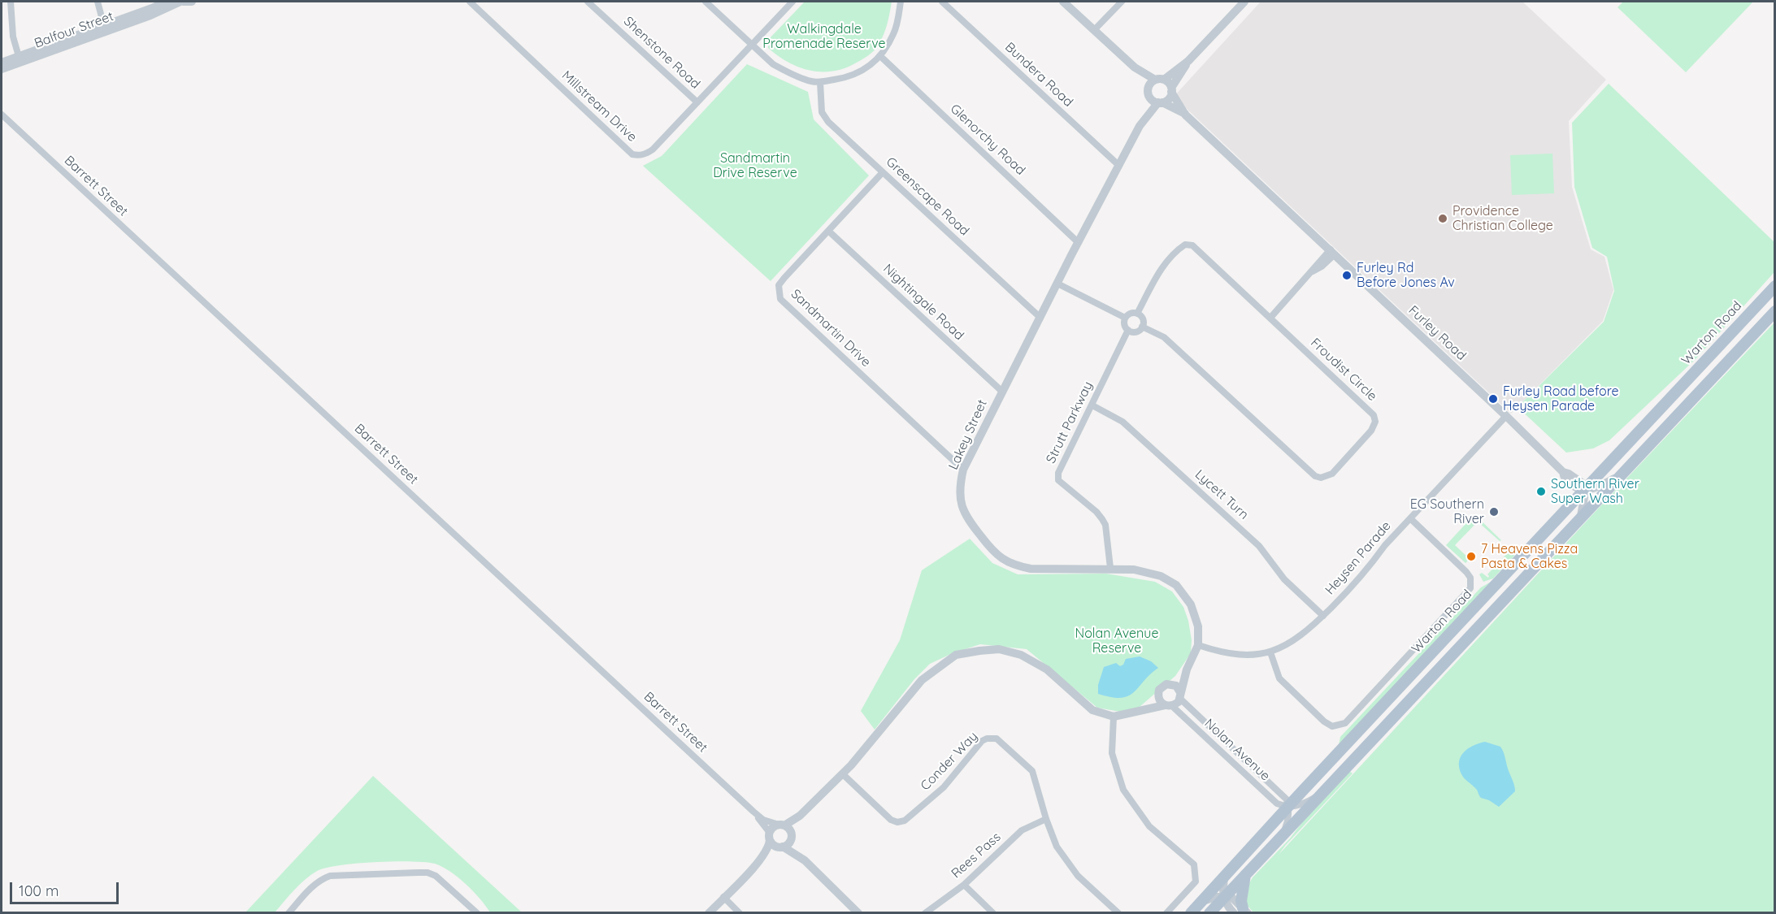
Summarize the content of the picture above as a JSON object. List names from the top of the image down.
{
  "streets": {
    "main road": ["Warton Road"],
    "street": [
      "Balfour Street",
      "Shenstone Road",
      "Bundera Road",
      "Millstream Drive",
      "Glenorchy Road",
      "Barrett Street",
      "Greenscape Road",
      "Nightingale Road",
      "Sandmartin Drive",
      "Furley Road",
      "Froudist Circle",
      "Strutt Parkway",
      "Lakey Street",
      "Lycett Turn",
      "Heysen Parade",
      "Nolan Avenue",
      "Conder Way",
      "Rees Pass"
    ]
  },
  "crossings": [
    ["Shenstone Road", "Millstream Drive"],
    ["Bundera Road", "Lakey Street"],
    ["Glenorchy Road", "Lakey Street"],
    ["Greenscape Road", "Sandmartin Drive"],
    ["Greenscape Road", "Lakey Street"],
    ["Nightingale Road", "Sandmartin Drive"],
    ["Nightingale Road", "Lakey Street"],
    ["Sandmartin Drive", "Lakey Street"],
    ["Furley Road", "Warton Road"],
    ["Furley Road", "Lakey Street"],
    ["Furley Road", "Heysen Parade"],
    ["Warton Road", "Nolan Avenue"],
    ["Froudist Circle", "Strutt Parkway"],
    ["Strutt Parkway", "Lakey Street"],
    ["Strutt Parkway", "Lycett Turn"],
    ["Lakey Street", "Heysen Parade"],
    ["Lakey Street", "Nolan Avenue"],
    ["Lycett Turn", "Heysen Parade"],
    ["Conder Way", "Rees Pass"]
  ],
  "parks": ["Walkingdale Promenade Reserve", "Sandmartin Drive Reserve", "Nolan Avenue Reserve"],
  "places": [
    "Providence Christian College",
    "Furley Rd Before Jones Av",
    "Furley Road before Heysen Parade",
    "Southern River Super Wash",
    "EG Southern River",
    "7 Heavens Pizza Pasta & Cakes"
  ],
  "scale_bar": "100 m"
}
